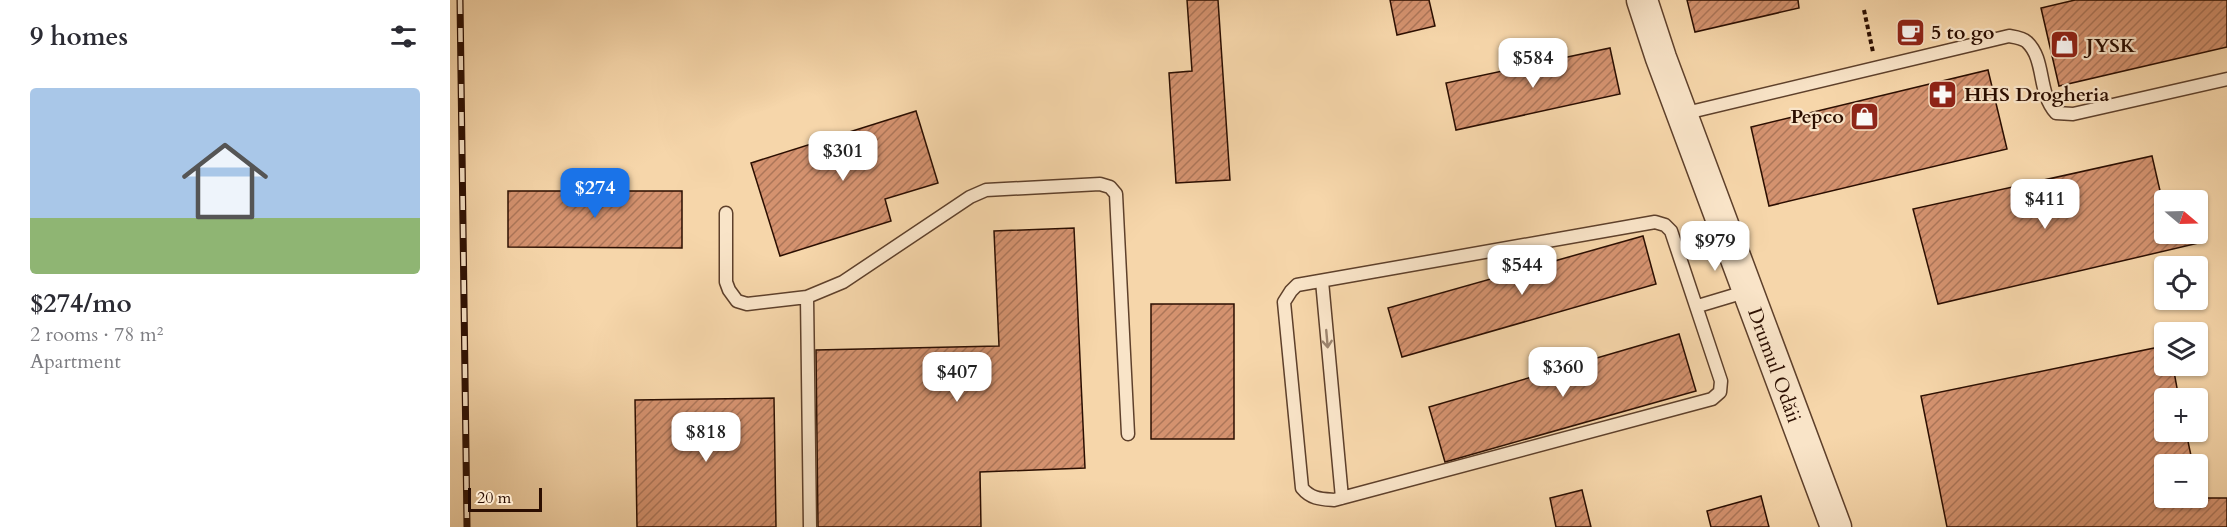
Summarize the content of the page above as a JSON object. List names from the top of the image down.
{
  "streets": {
    "street": ["Drumul Odăii"]
  },
  "places": {
    "cafe": ["5 to go"],
    "shop": ["JYSK", "Pepco"],
    "pharmacy": ["HHS Drogheria"]
  },
  "scale_bar": "20 m",
  "north": "right",
  "page": {
    "heading": "9 homes",
    "price": [
      "$584",
      "$301",
      "$274",
      "$411",
      "$979",
      "$544",
      "$360",
      "$407",
      "$818"
    ],
    "list": [
      {
        "name": "$274/mo",
        "note": "2 rooms · 78 m² · Apartment"
      }
    ],
    "map_buttons": ["+", "−"],
    "scale": "20 m"
  }
}
